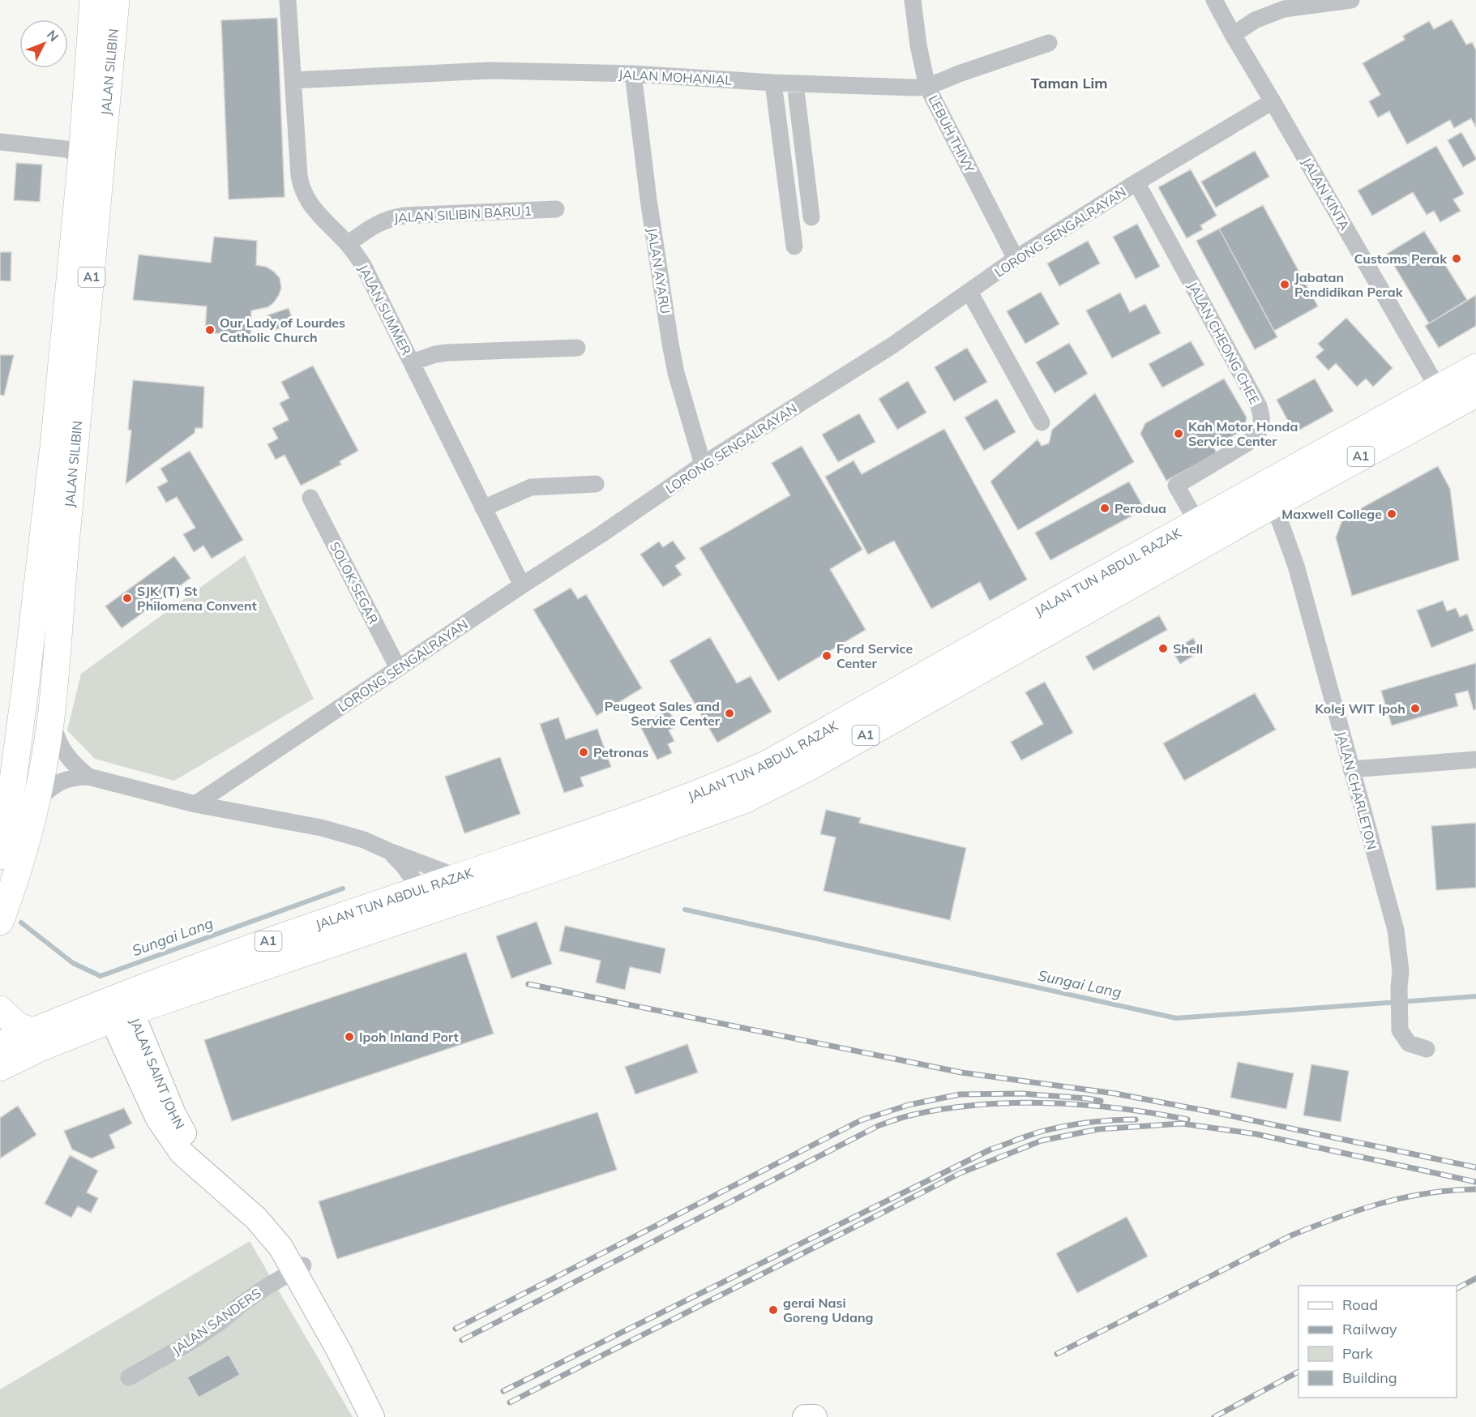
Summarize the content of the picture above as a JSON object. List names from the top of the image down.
{
  "streets": {
    "main road": ["JALAN SILIBIN", "A1", "JALAN TUN ABDUL RAZAK"],
    "street": [
      "JALAN MOHANIAL",
      "LEBUH THIVY",
      "JALAN KINTA",
      "JALAN SILIBIN BARU 1",
      "LORONG SENGALRAYAN",
      "JALAN AYARU",
      "JALAN SUMMER",
      "JALAN CHEONG CHEE",
      "SOLOK SEGAR",
      "JALAN CHARLETON",
      "JALAN SAINT JOHN",
      "JALAN SANDERS"
    ]
  },
  "crossings": [
    ["JALAN MOHANIAL", "LEBUH THIVY"],
    ["JALAN MOHANIAL", "JALAN AYARU"],
    ["JALAN MOHANIAL", "JALAN SUMMER"],
    ["LEBUH THIVY", "LORONG SENGALRAYAN"],
    ["JALAN KINTA", "LORONG SENGALRAYAN"],
    ["JALAN KINTA", "JALAN TUN ABDUL RAZAK"],
    ["JALAN SILIBIN BARU 1", "JALAN SUMMER"],
    ["LORONG SENGALRAYAN", "JALAN AYARU"],
    ["LORONG SENGALRAYAN", "JALAN SUMMER"],
    ["LORONG SENGALRAYAN", "JALAN CHEONG CHEE"],
    ["LORONG SENGALRAYAN", "SOLOK SEGAR"],
    ["JALAN CHEONG CHEE", "JALAN TUN ABDUL RAZAK"],
    ["JALAN TUN ABDUL RAZAK", "JALAN CHARLETON"],
    ["JALAN TUN ABDUL RAZAK", "JALAN SAINT JOHN"],
    ["JALAN SAINT JOHN", "JALAN SANDERS"]
  ],
  "districts": ["Taman Lim"],
  "water": ["Sungai Lang"],
  "places": [
    "Customs Perak",
    "Jabatan Pendidikan Perak",
    "Our Lady of Lourdes Catholic Church",
    "Kah Motor Honda Service Center",
    "Perodua",
    "Maxwell College",
    "SJK (T) St Philomena Convent",
    "Shell",
    "Ford Service Center",
    "Kolej WIT Ipoh",
    "Peugeot Sales and Service Center",
    "Petronas",
    "Ipoh Inland Port",
    "gerai Nasi Goreng Udang"
  ],
  "legend": [
    "Road",
    "Railway",
    "Park",
    "Building"
  ],
  "north": "top right"
}
